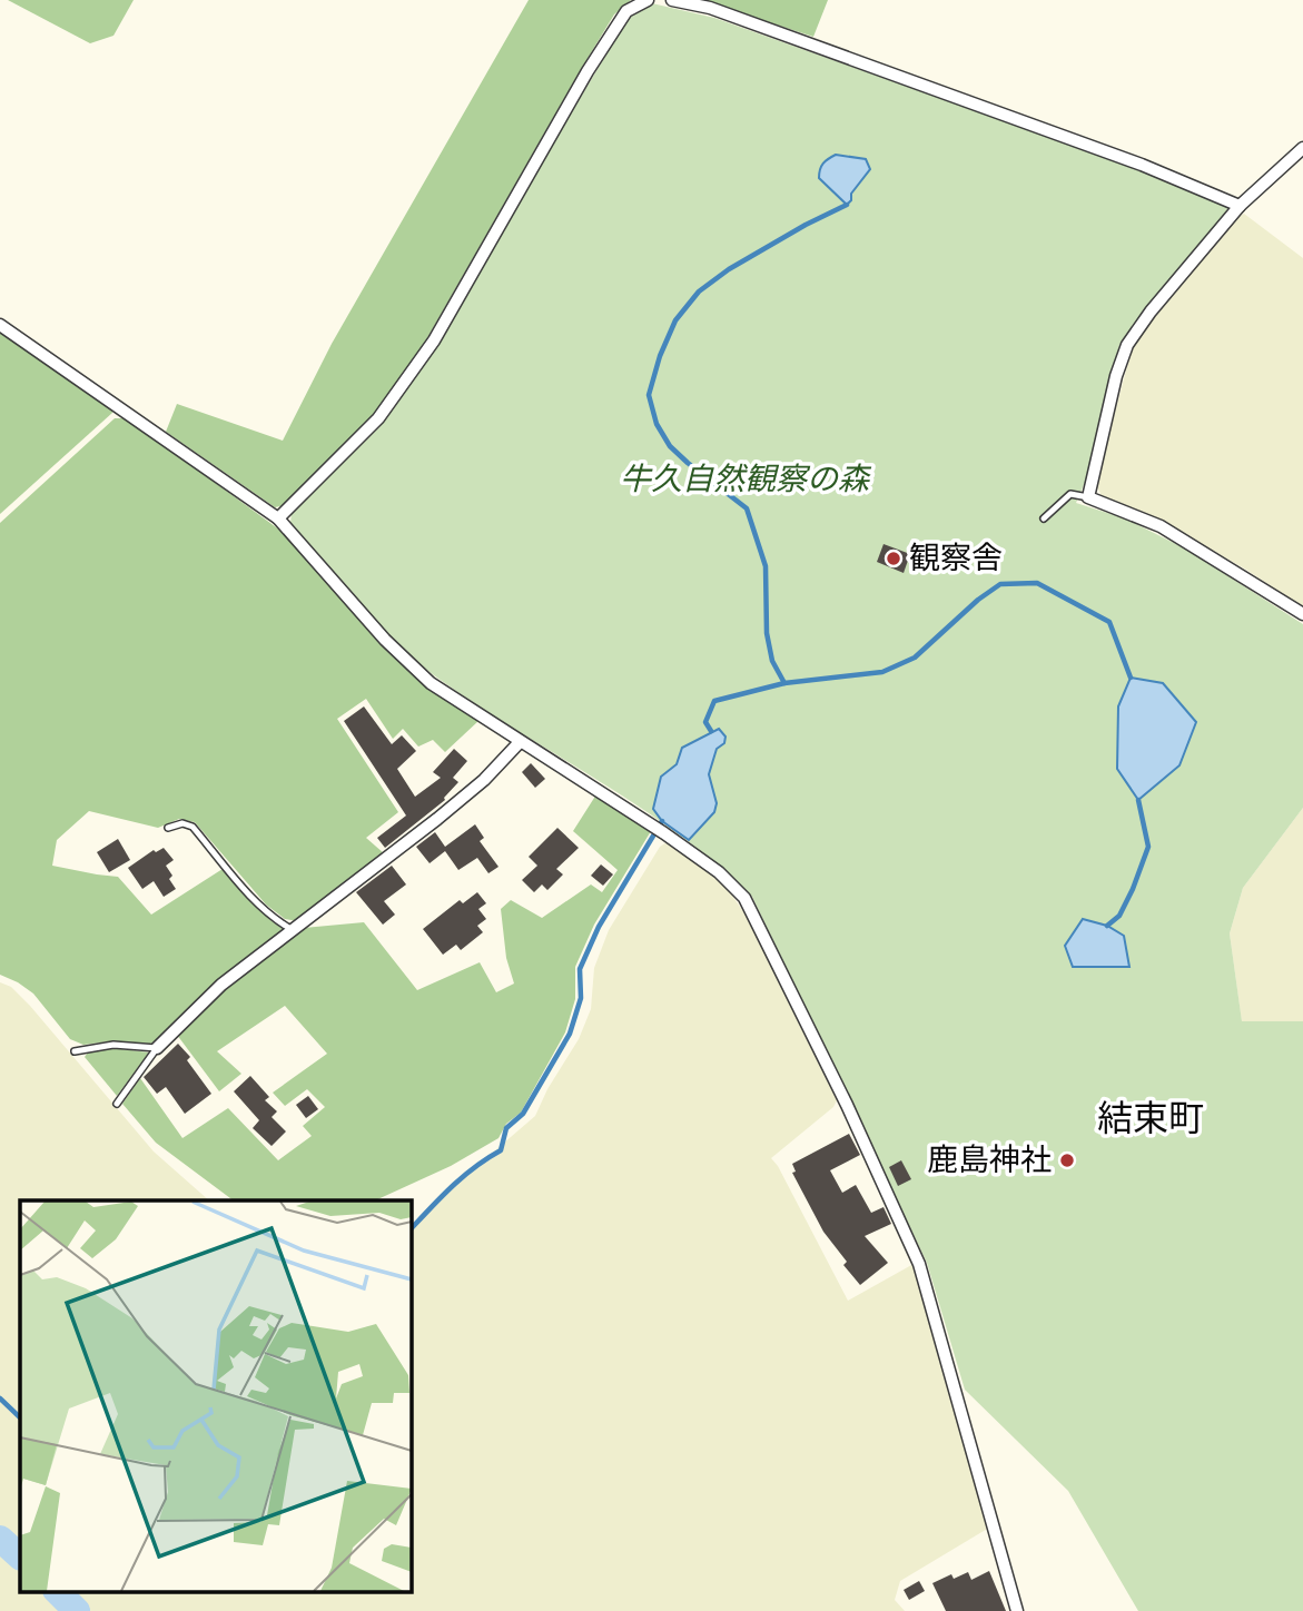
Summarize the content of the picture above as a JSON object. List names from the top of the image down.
{
  "districts": ["結束町"],
  "parks": ["牛久自然観察の森"],
  "places": ["観察舎", "鹿島神社"]
}
